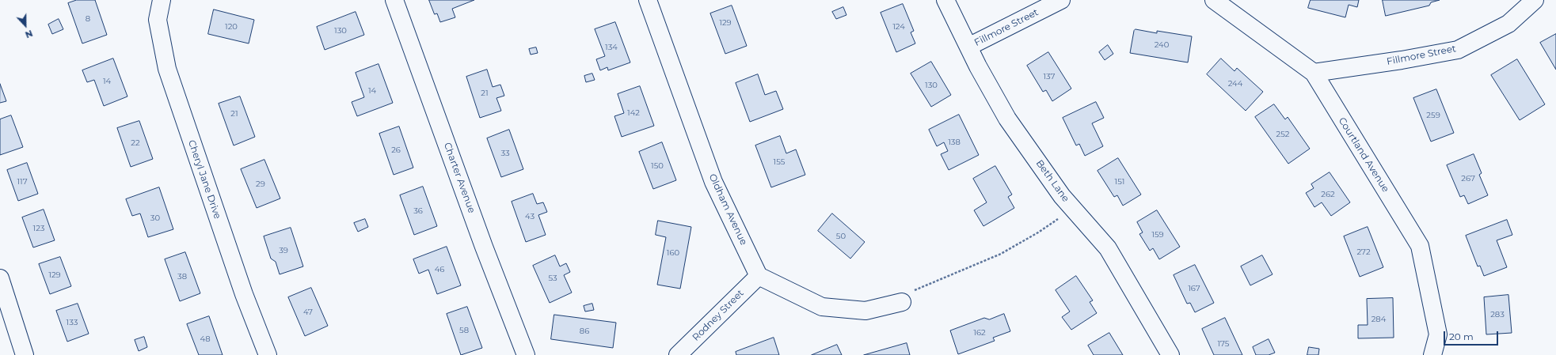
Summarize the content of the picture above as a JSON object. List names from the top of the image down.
{
  "streets": {
    "street": [
      "Fillmore Street",
      "Courtland Avenue",
      "Charter Avenue",
      "Cheryl Jane Drive",
      "Beth Lane",
      "Oldham Avenue",
      "Rodney Street"
    ]
  },
  "crossings": [
    ["Fillmore Street", "Courtland Avenue"],
    ["Fillmore Street", "Beth Lane"],
    ["Oldham Avenue", "Rodney Street"]
  ],
  "house_numbers": [
    "8",
    "129",
    "120",
    "124",
    "130",
    "240",
    "134",
    "137",
    "14",
    "244",
    "130",
    "14",
    "21",
    "142",
    "21",
    "259",
    "252",
    "138",
    "22",
    "26",
    "33",
    "155",
    "150",
    "267",
    "117",
    "151",
    "29",
    "262",
    "36",
    "43",
    "30",
    "123",
    "159",
    "50",
    "39",
    "272",
    "160",
    "46",
    "129",
    "38",
    "53",
    "167",
    "47",
    "283",
    "284",
    "133",
    "58",
    "86",
    "162",
    "48",
    "175"
  ],
  "scale_bar": "20 m",
  "north": "bottom"
}
